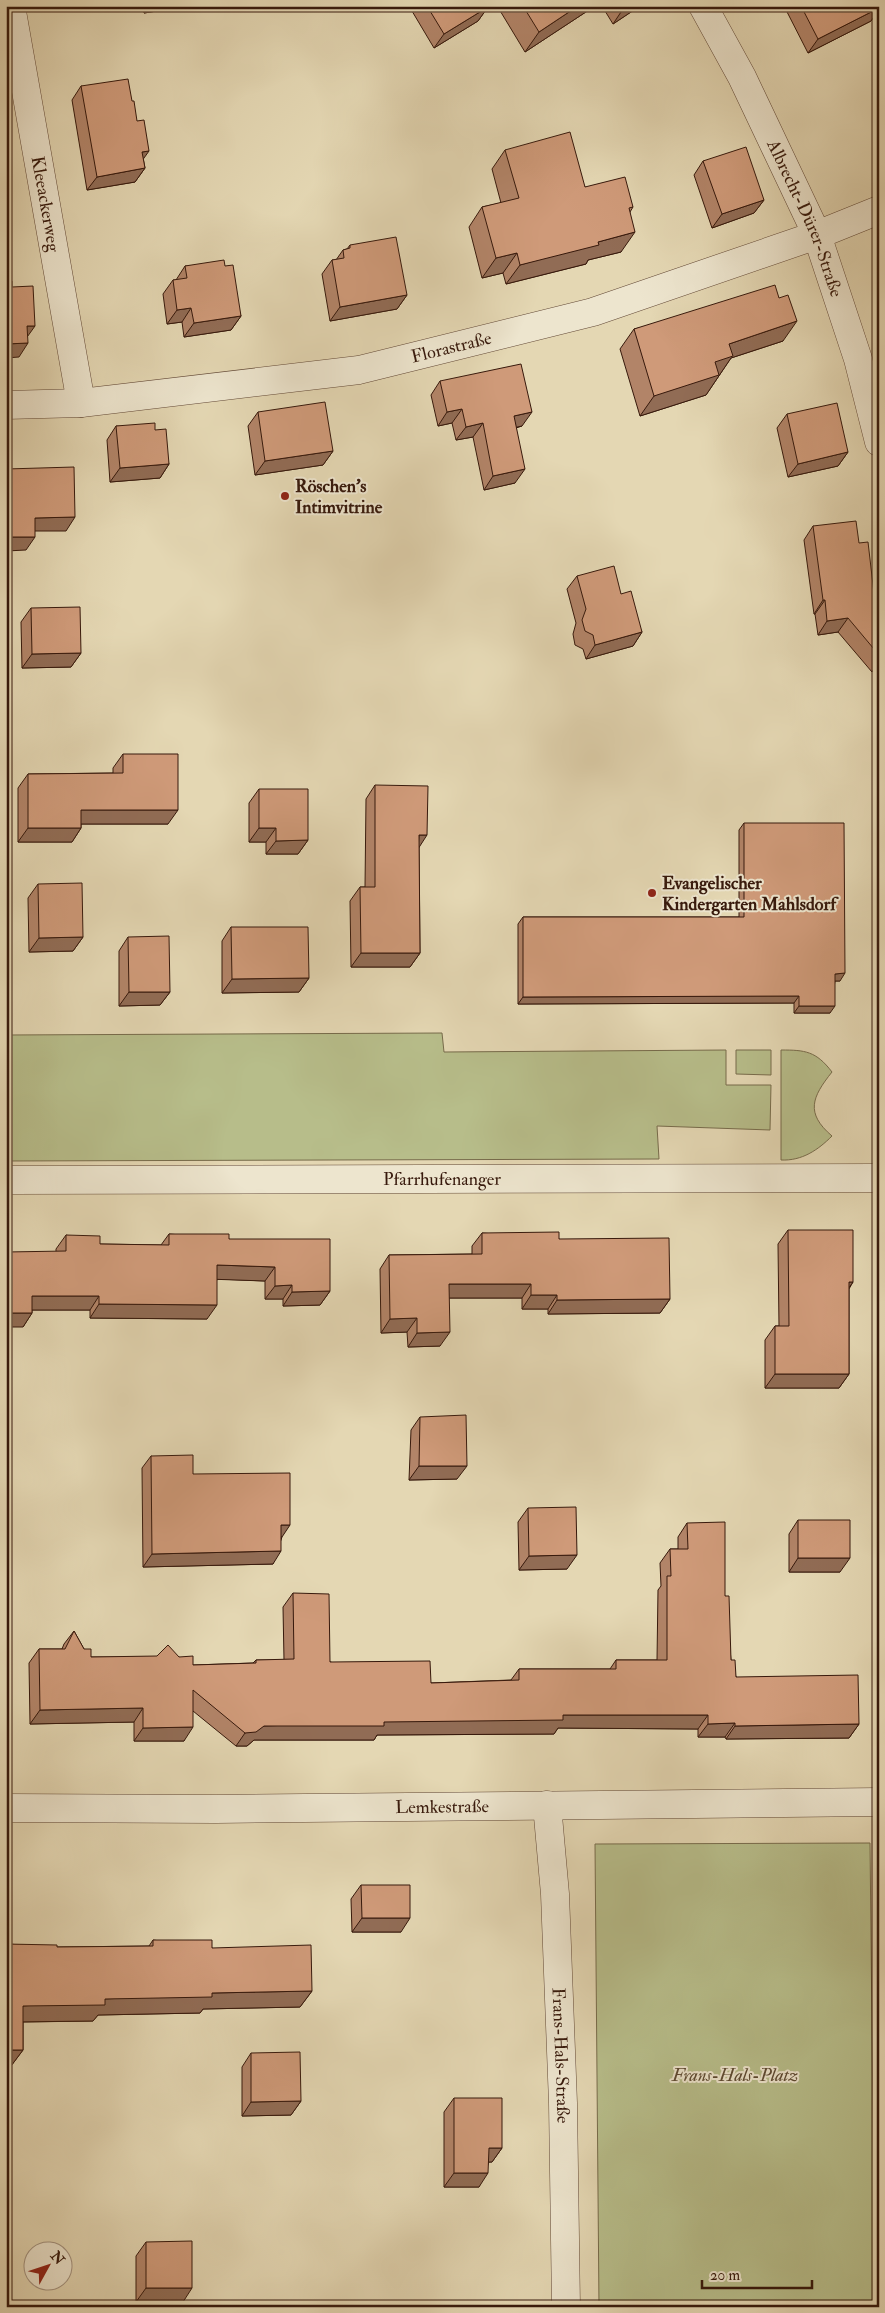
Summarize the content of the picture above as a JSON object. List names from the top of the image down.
{
  "streets": {
    "street": [
      "Kleeackerweg",
      "Albrecht-Dürer-Straße",
      "Florastraße",
      "Pfarrhufenanger",
      "Lemkestraße",
      "Frans-Hals-Straße"
    ]
  },
  "crossings": [
    ["Kleeackerweg", "Florastraße"],
    ["Albrecht-Dürer-Straße", "Florastraße"],
    ["Lemkestraße", "Frans-Hals-Straße"]
  ],
  "parks": ["Frans-Hals-Platz"],
  "places": ["Röschen's Intimvitrine", "Evangelischer Kindergarten Mahlsdorf"],
  "scale_bar": "20 m",
  "north": "top right"
}
